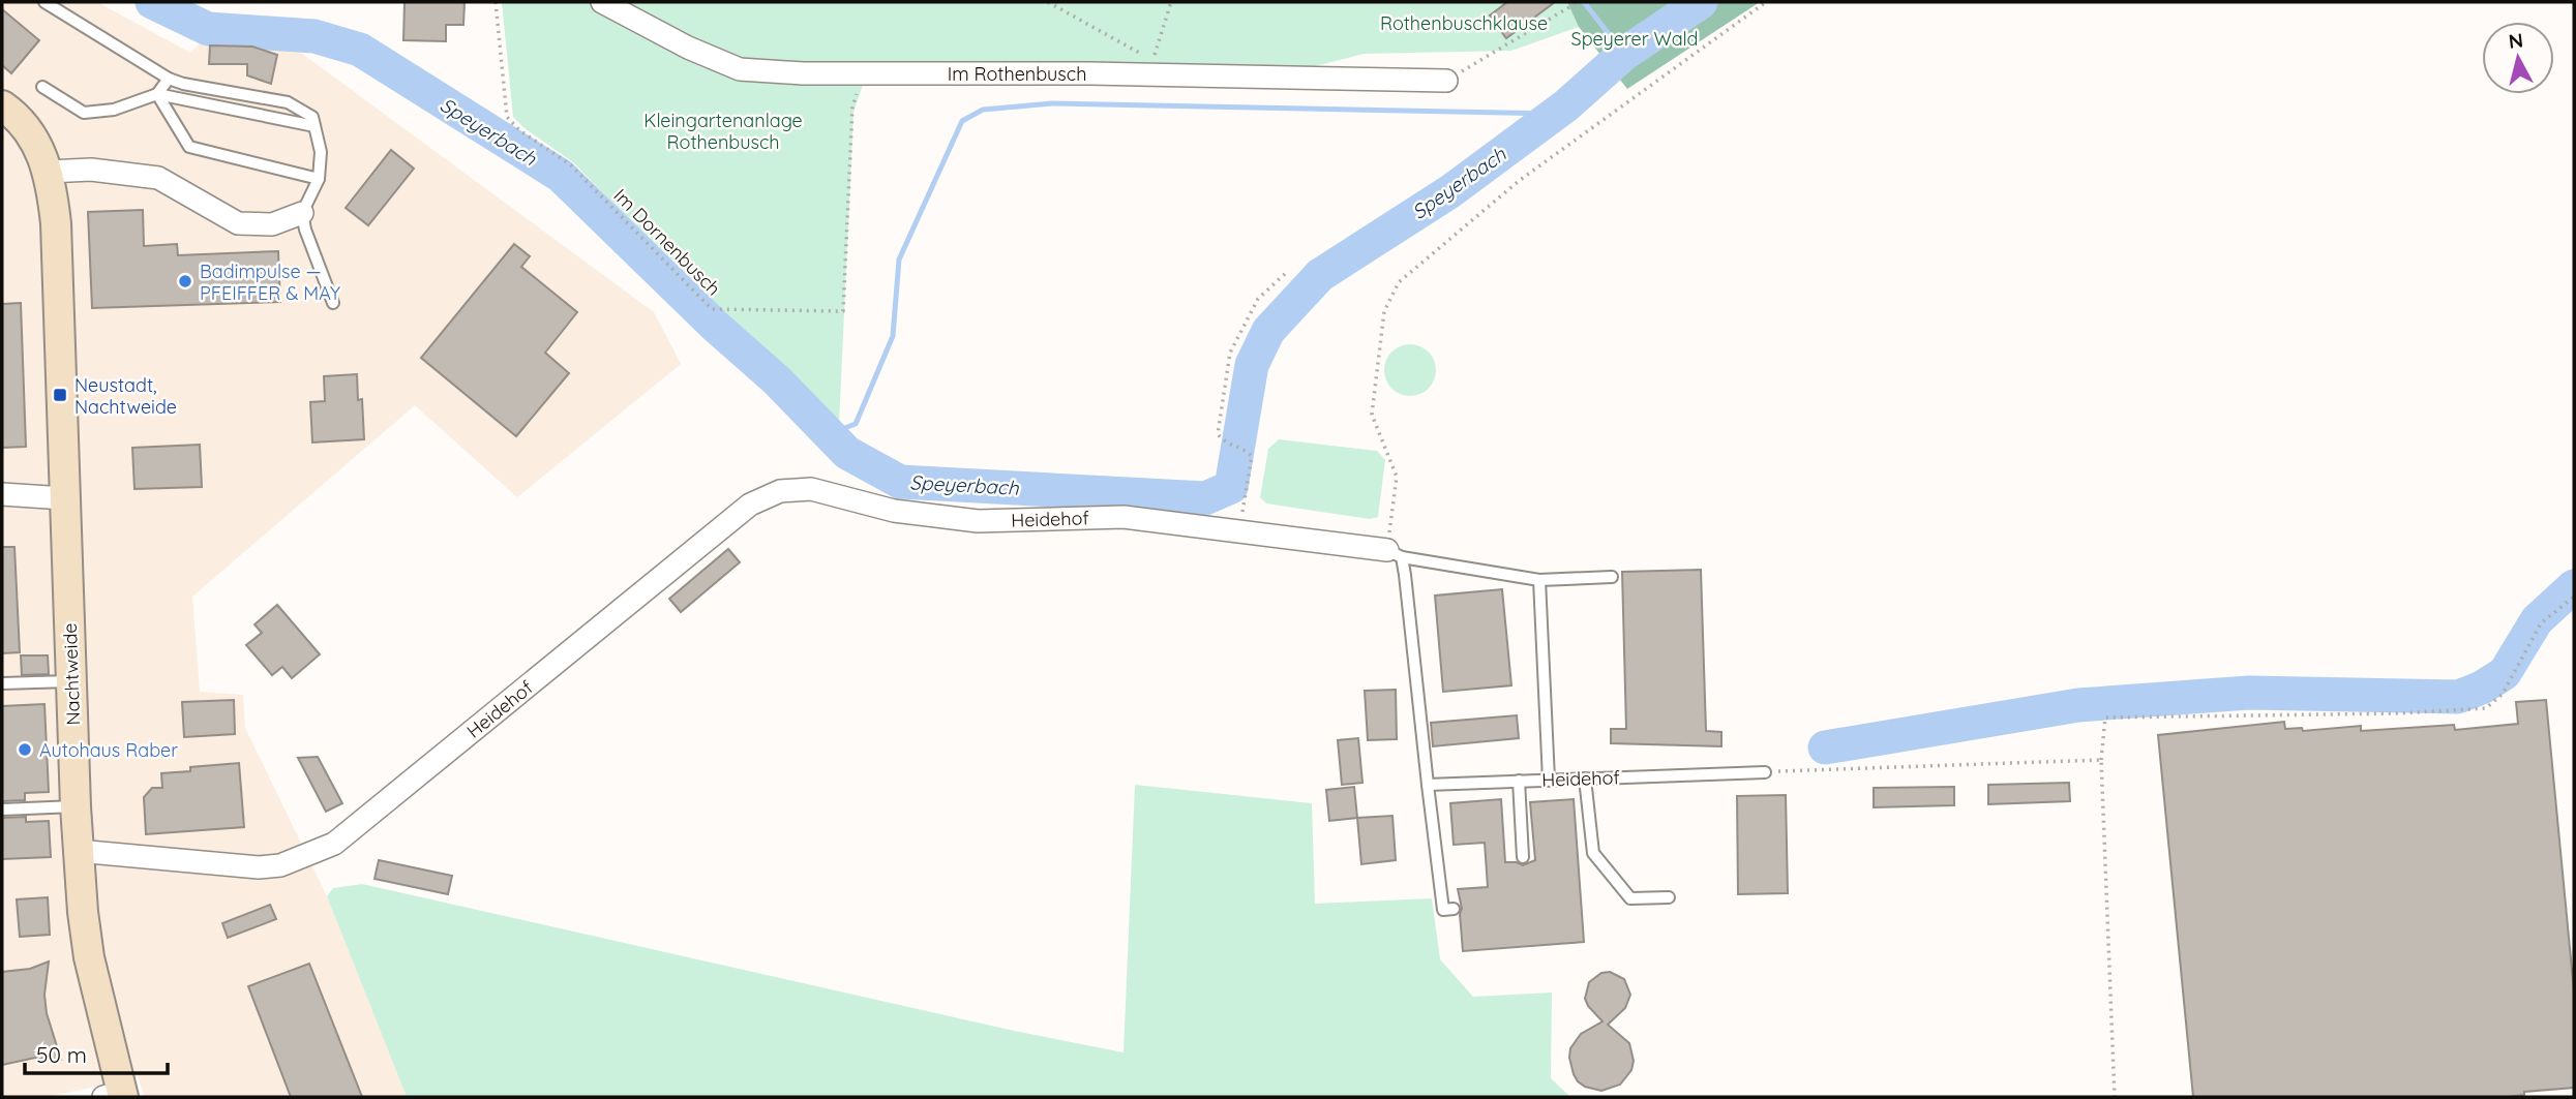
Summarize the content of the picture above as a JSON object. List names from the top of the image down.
{
  "streets": {
    "street": ["Im Rothenbusch", "Heidehof", "Nachtweide"],
    "path": ["Im Dornenbusch"]
  },
  "crossings": [
    ["Im Rothenbusch", "Im Dornenbusch"],
    ["Heidehof", "Nachtweide"]
  ],
  "water": ["Speyerbach"],
  "parks": ["Rothenbuschklause", "Speyerer Wald", "Kleingartenanlage Rothenbusch"],
  "places": {
    "other": ["Badimpulse — PFEIFFER & MAY", "Autohaus Raber"],
    "transit": ["Neustadt, Nachtweide"]
  },
  "scale_bar": "50 m",
  "north": "top"
}
